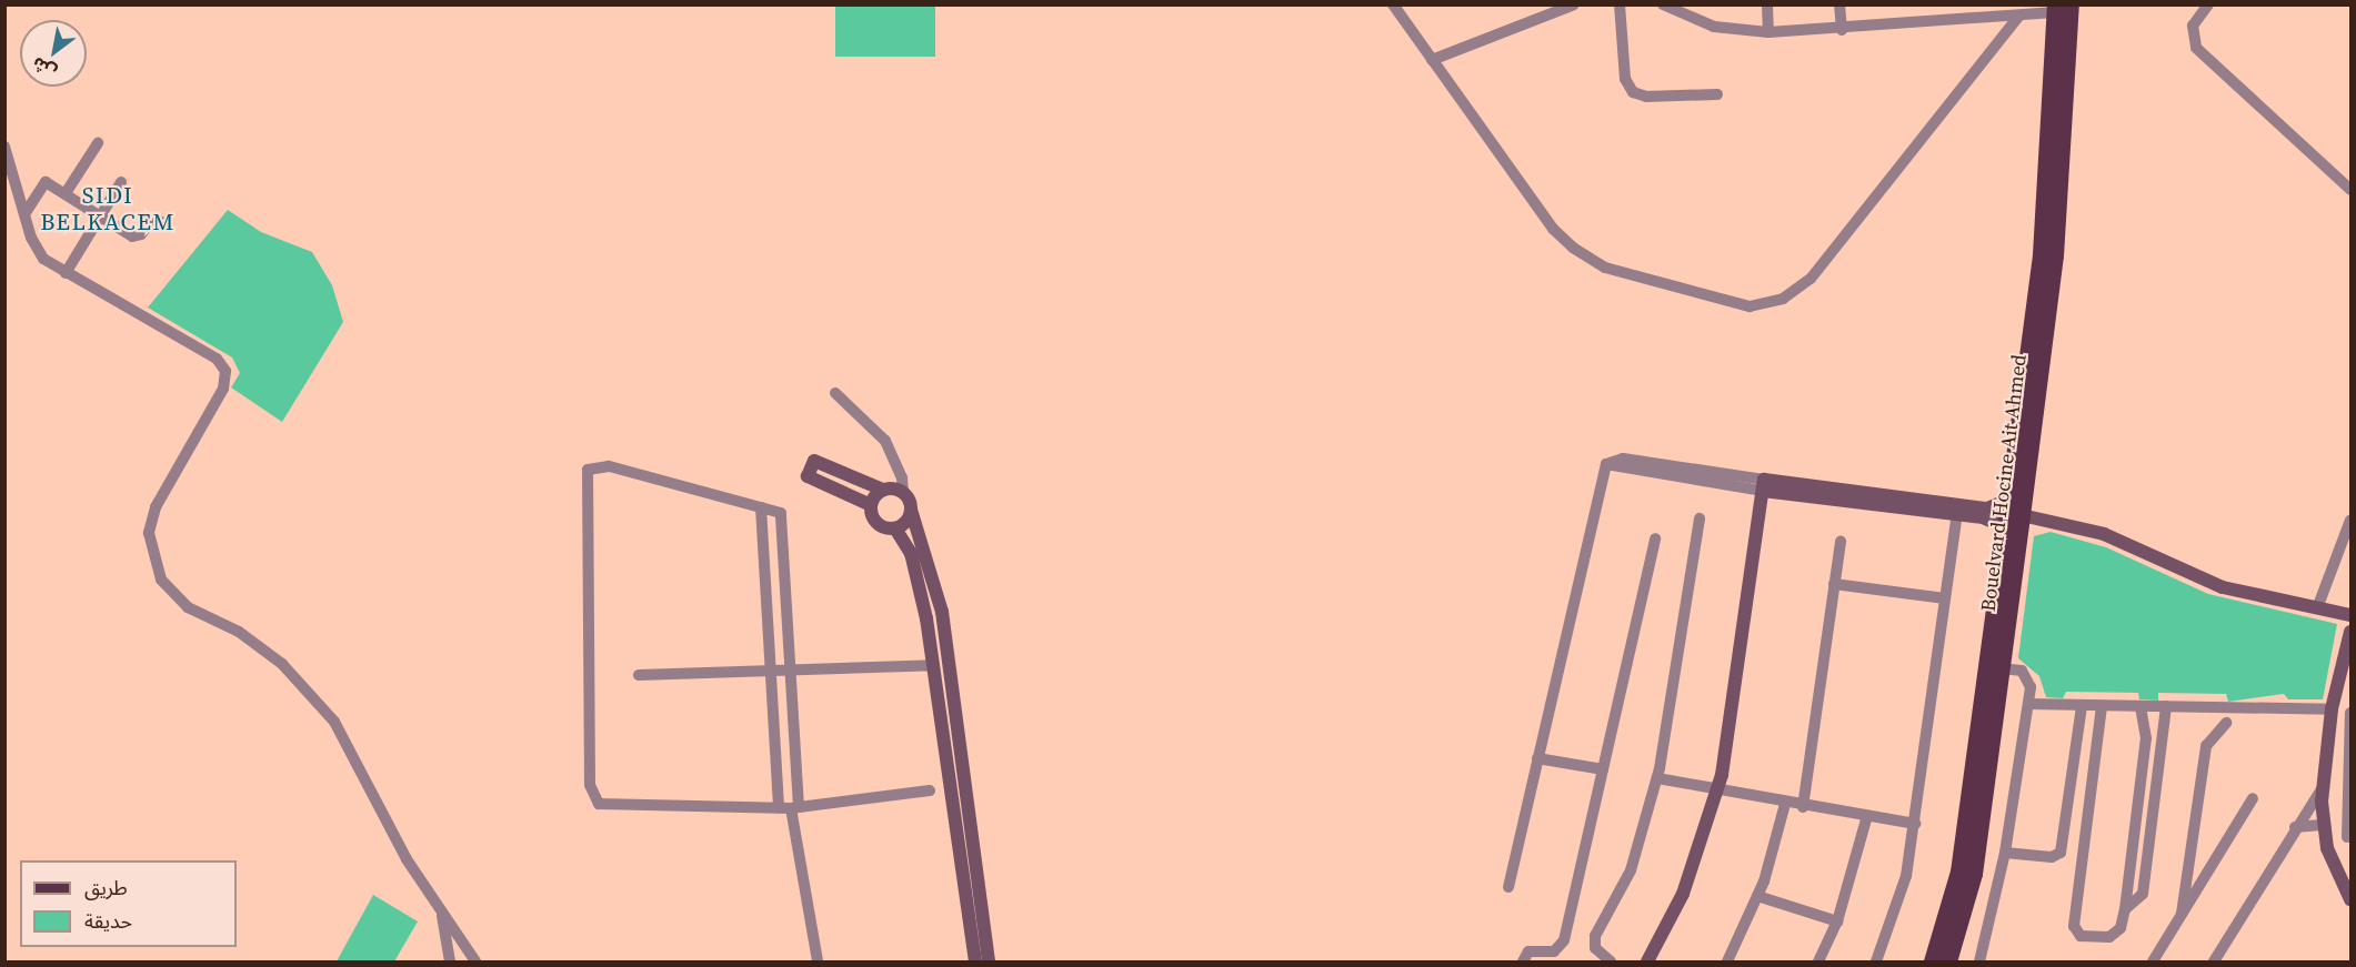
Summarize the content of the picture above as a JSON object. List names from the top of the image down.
{
  "streets": {
    "main road": ["Bouelvard Hocine Ait Ahmed"]
  },
  "districts": ["SIDI BELKACEM"],
  "legend": ["طريق", "حديقة"],
  "north": "bottom left"
}
